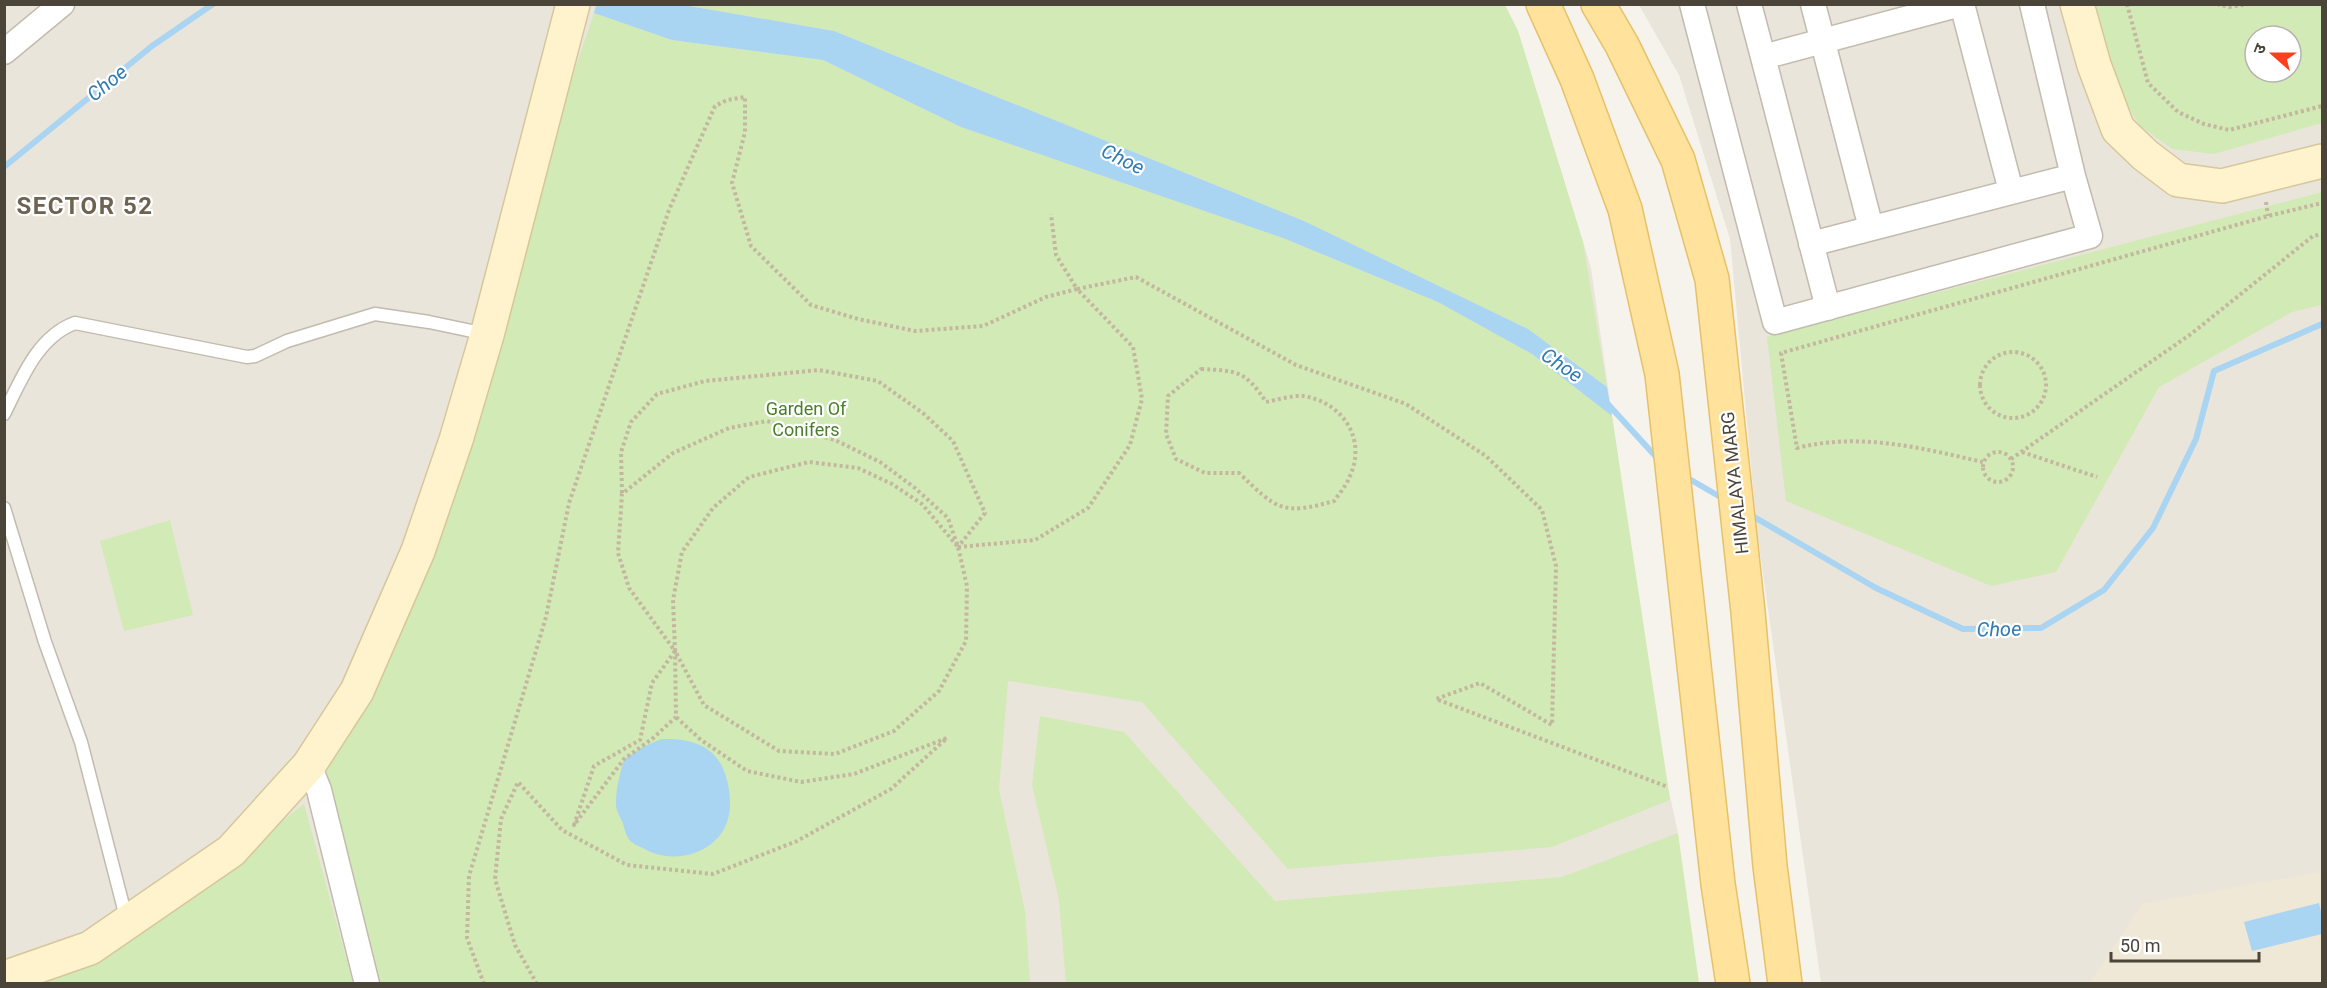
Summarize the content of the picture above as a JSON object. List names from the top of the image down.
{
  "streets": {
    "main road": ["HIMALAYA MARG"]
  },
  "districts": ["SECTOR 52"],
  "water": ["Choe"],
  "parks": ["Garden Of Conifers"],
  "scale_bar": "50 m",
  "north": "left"
}
